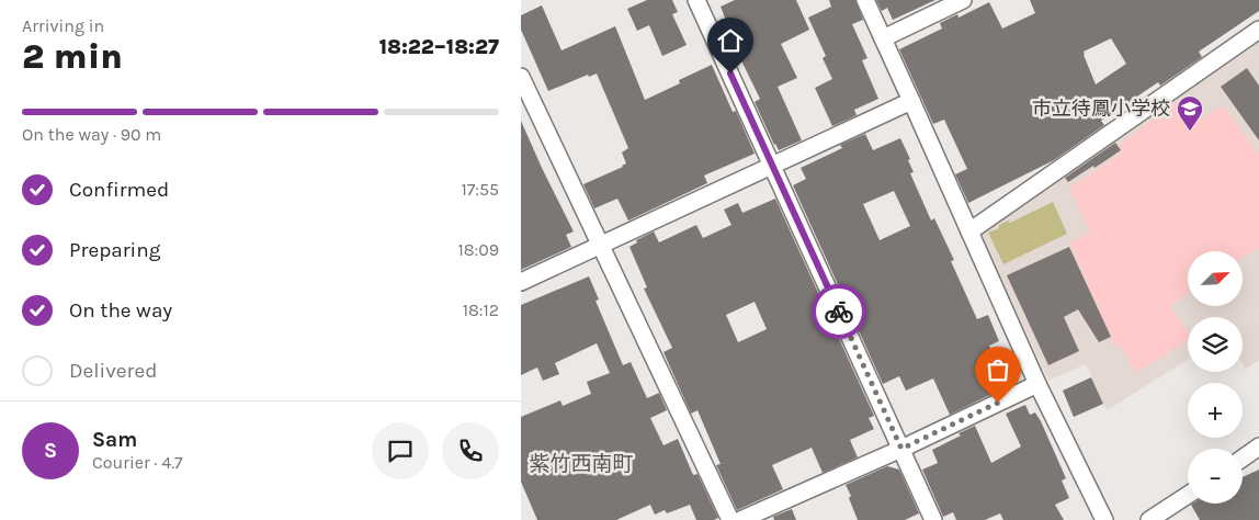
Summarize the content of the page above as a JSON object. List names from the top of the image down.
{
  "districts": ["紫竹西南町"],
  "places": {
    "school or university": ["市立待鳳小学校"]
  },
  "north": "top right",
  "page": {
    "heading": ["2 min", "Arriving in", "18:22–18:27"],
    "panel": ["Sam", "Courier · 4.7"],
    "bar": "On the way · 90 m",
    "list": [
      ["Confirmed", "17:55"],
      ["Preparing", "18:09"],
      ["On the way", "18:12"],
      "Delivered"
    ],
    "map_buttons": ["+", "−"],
    "round": "S"
  }
}
